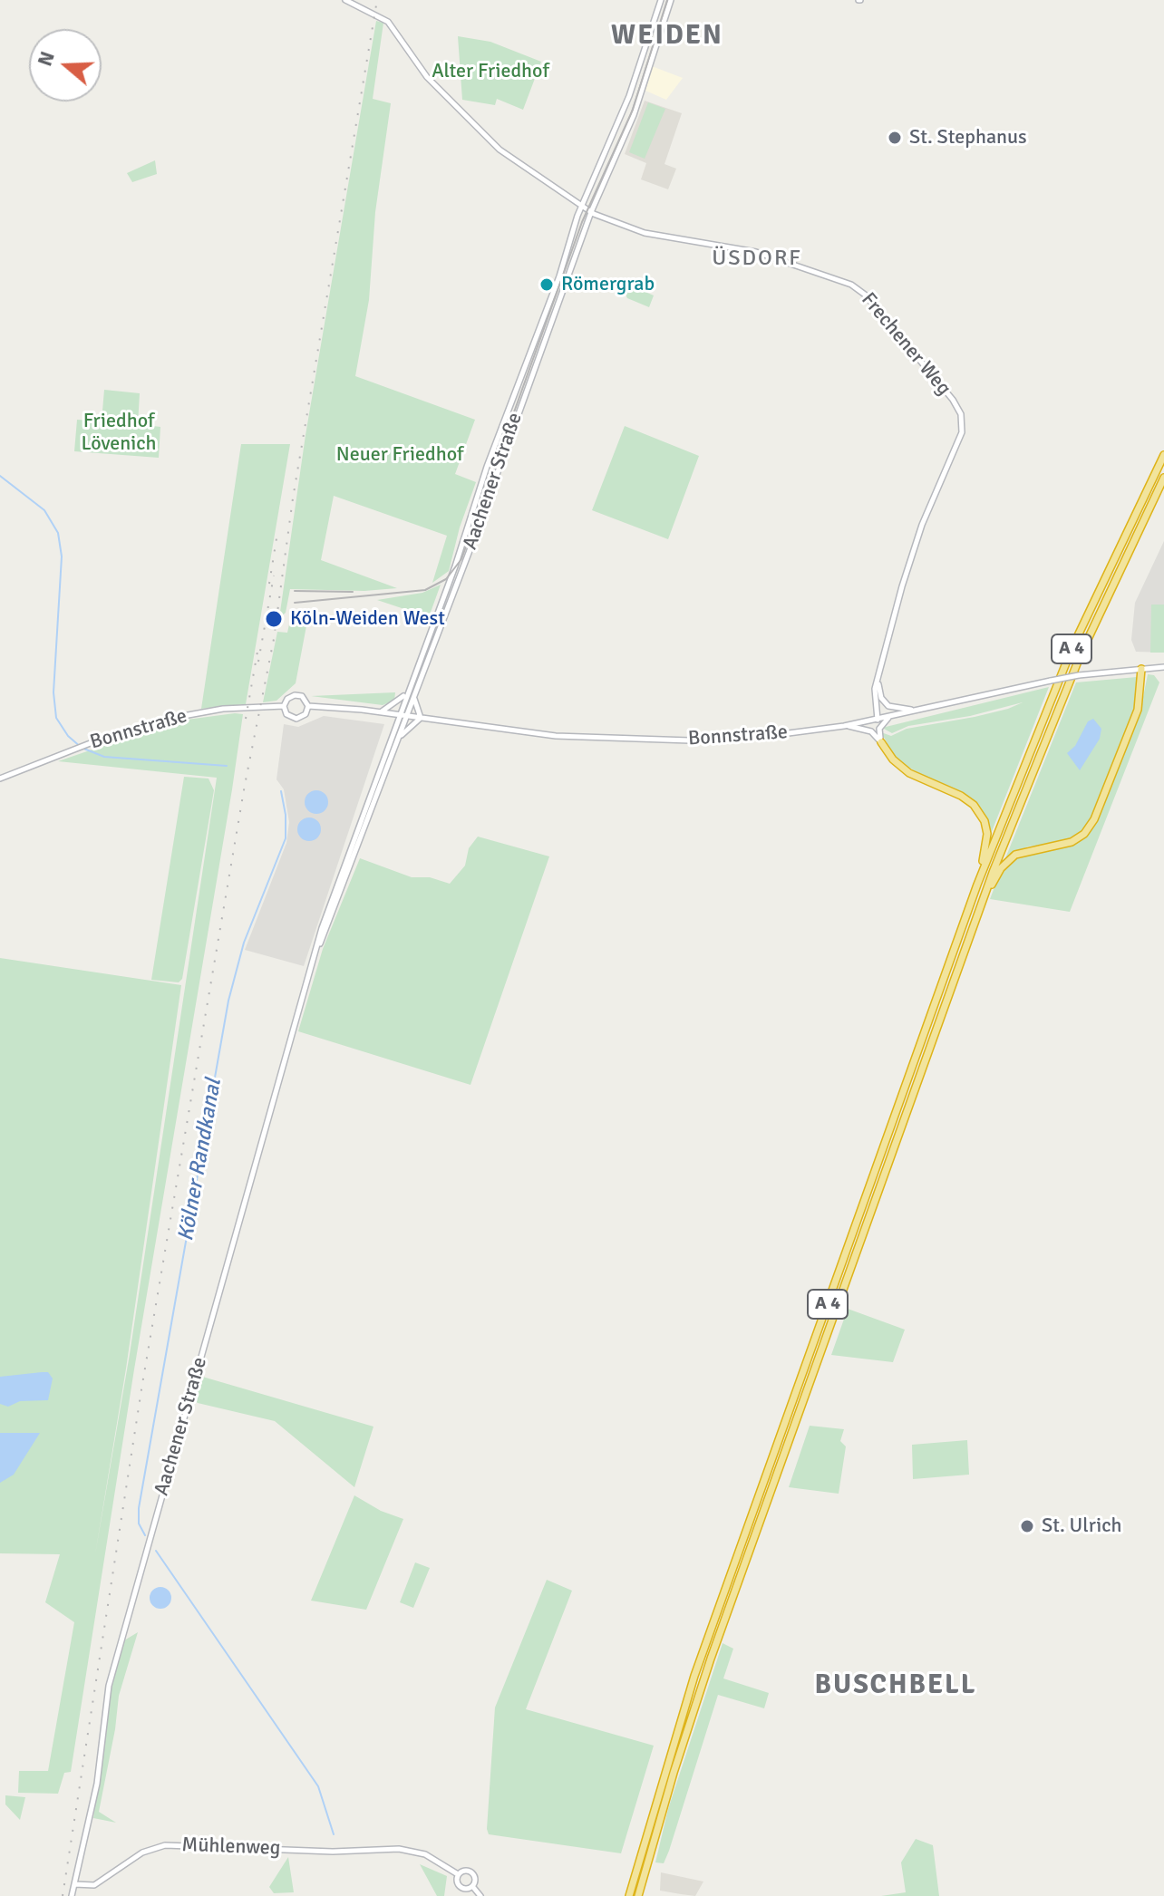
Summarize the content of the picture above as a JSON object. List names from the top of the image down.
{
  "streets": {
    "highway": ["A 4"],
    "main road": [
      "Frechener Weg",
      "Aachener Straße",
      "Bonnstraße",
      "Mühlenweg"
    ]
  },
  "crossings": [
    ["Frechener Weg", "Aachener Straße"],
    ["Frechener Weg", "Bonnstraße"],
    ["Aachener Straße", "Bonnstraße"],
    ["Aachener Straße", "Mühlenweg"]
  ],
  "districts": ["WEIDEN", "ÜSDORF", "BUSCHBELL"],
  "water": ["Kölner Randkanal"],
  "parks": ["Alter Friedhof", "Friedhof Lövenich", "Neuer Friedhof"],
  "places": [
    "St. Stephanus",
    "Römergrab",
    "Köln-Weiden West",
    "St. Ulrich"
  ],
  "north": "left"
}
